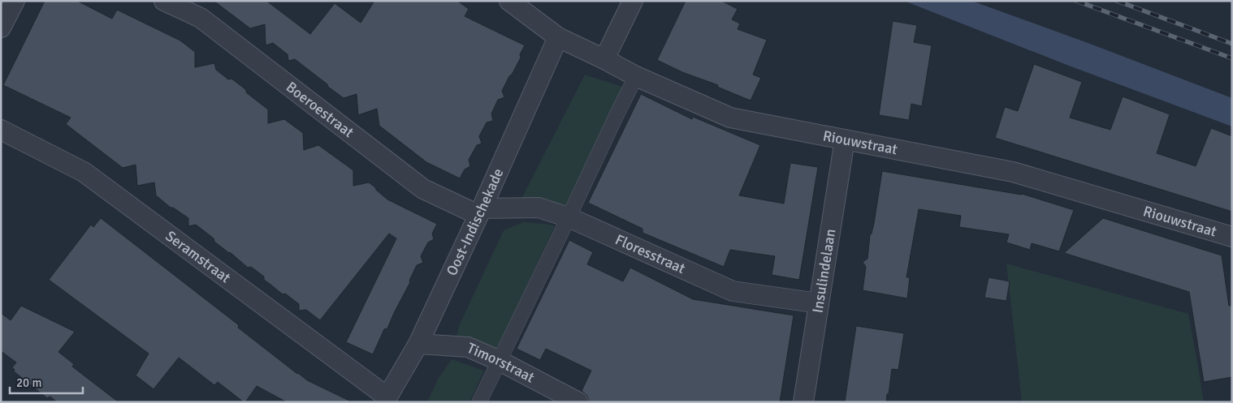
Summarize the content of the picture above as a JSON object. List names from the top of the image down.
{
  "streets": {
    "street": [
      "Boeroestraat",
      "Riouwstraat",
      "Oost-Indischekade",
      "Floresstraat",
      "Seramstraat",
      "Insulindelaan",
      "Timorstraat"
    ]
  },
  "crossings": [
    ["Boeroestraat", "Oost-Indischekade"],
    ["Boeroestraat", "Floresstraat"],
    ["Riouwstraat", "Oost-Indischekade"],
    ["Riouwstraat", "Insulindelaan"],
    ["Oost-Indischekade", "Floresstraat"],
    ["Oost-Indischekade", "Seramstraat"],
    ["Oost-Indischekade", "Timorstraat"],
    ["Floresstraat", "Insulindelaan"]
  ],
  "scale_bar": "20 m"
}
